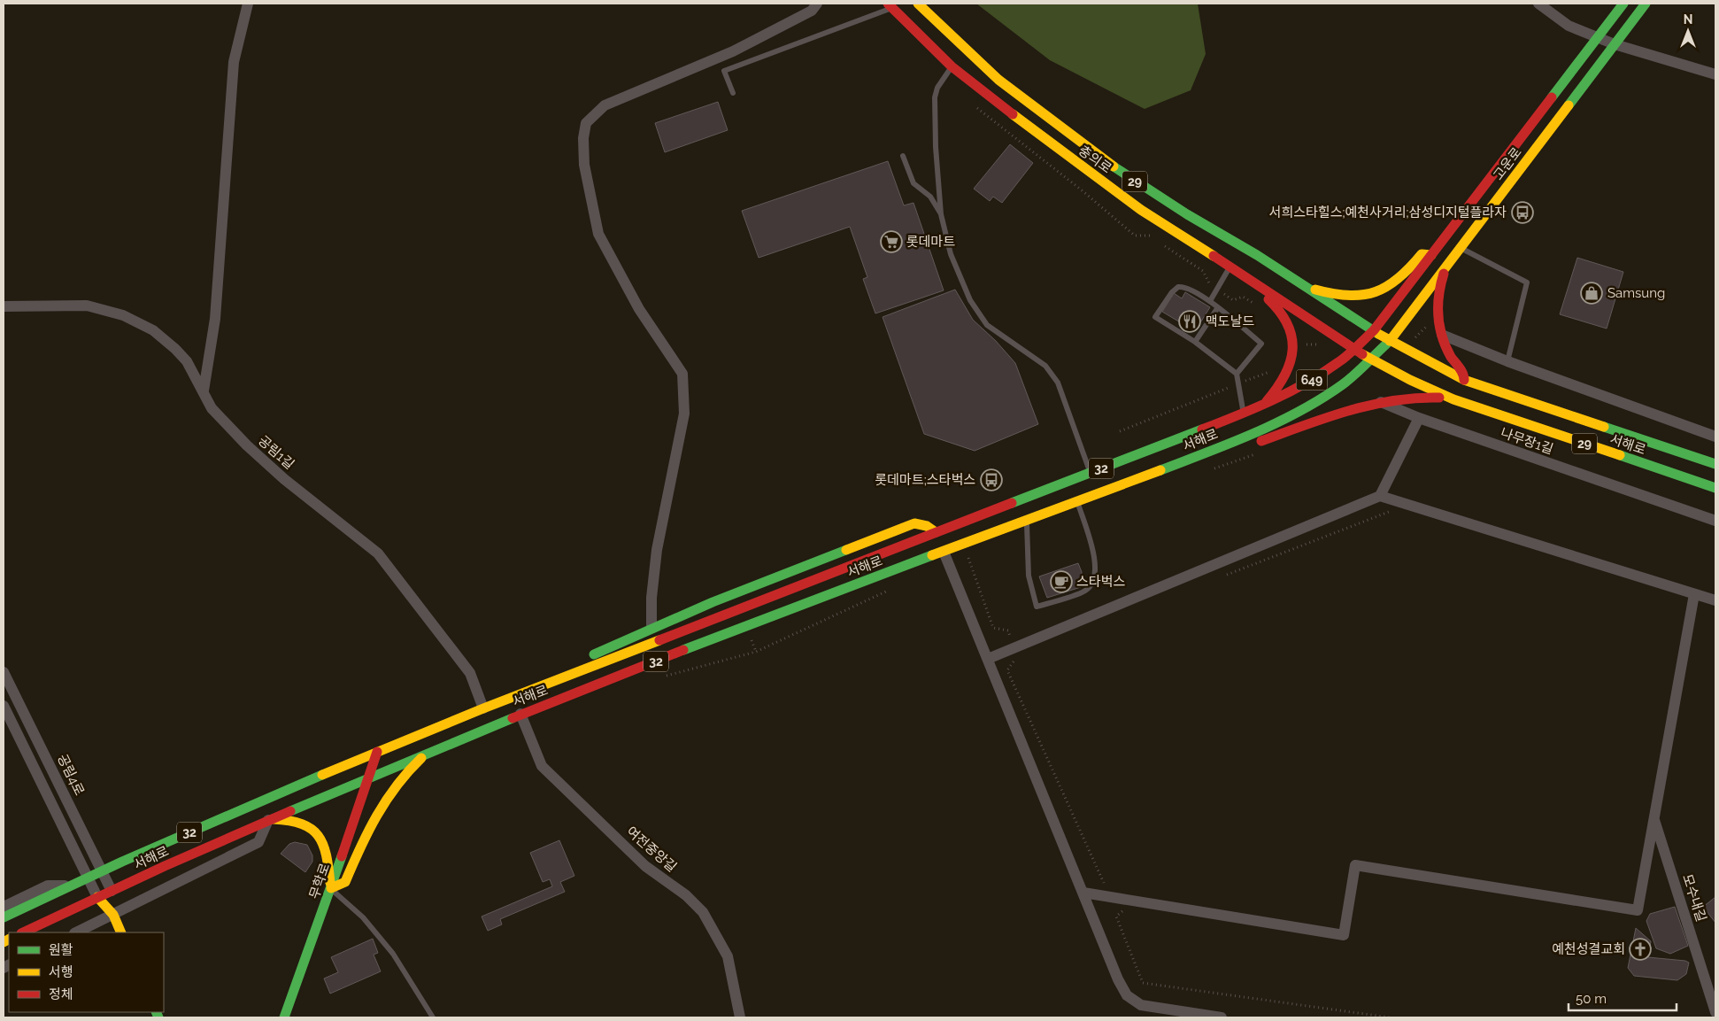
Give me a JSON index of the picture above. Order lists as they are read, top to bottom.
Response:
{
  "streets": {
    "main road": [
      "충의로",
      "고운로",
      "29",
      "649",
      "서해로",
      "32",
      "무학로"
    ],
    "street": [
      "나무장1길",
      "공림1길",
      "공림4로",
      "여전중앙길",
      "모수내길"
    ]
  },
  "crossings": [
    ["충의로", "고운로"],
    ["충의로", "서해로"],
    ["충의로", "32"],
    ["고운로", "서해로"],
    ["고운로", "32"],
    ["서해로", "공림1길"],
    ["서해로", "32"],
    ["서해로", "공림4로"],
    ["서해로", "여전중앙길"],
    ["서해로", "무학로"]
  ],
  "places": {
    "bus stop": ["서희스타힐스;예천사거리;삼성디지털플라자", "롯데마트;스타벅스"],
    "supermarket": ["롯데마트"],
    "shop": ["Samsung"],
    "restaurant": ["맥도날드"],
    "cafe": ["스타벅스"],
    "church": ["예천성결교회"]
  },
  "legend": ["원활", "서행", "정체"],
  "scale_bar": "50 m",
  "north": "top"
}
